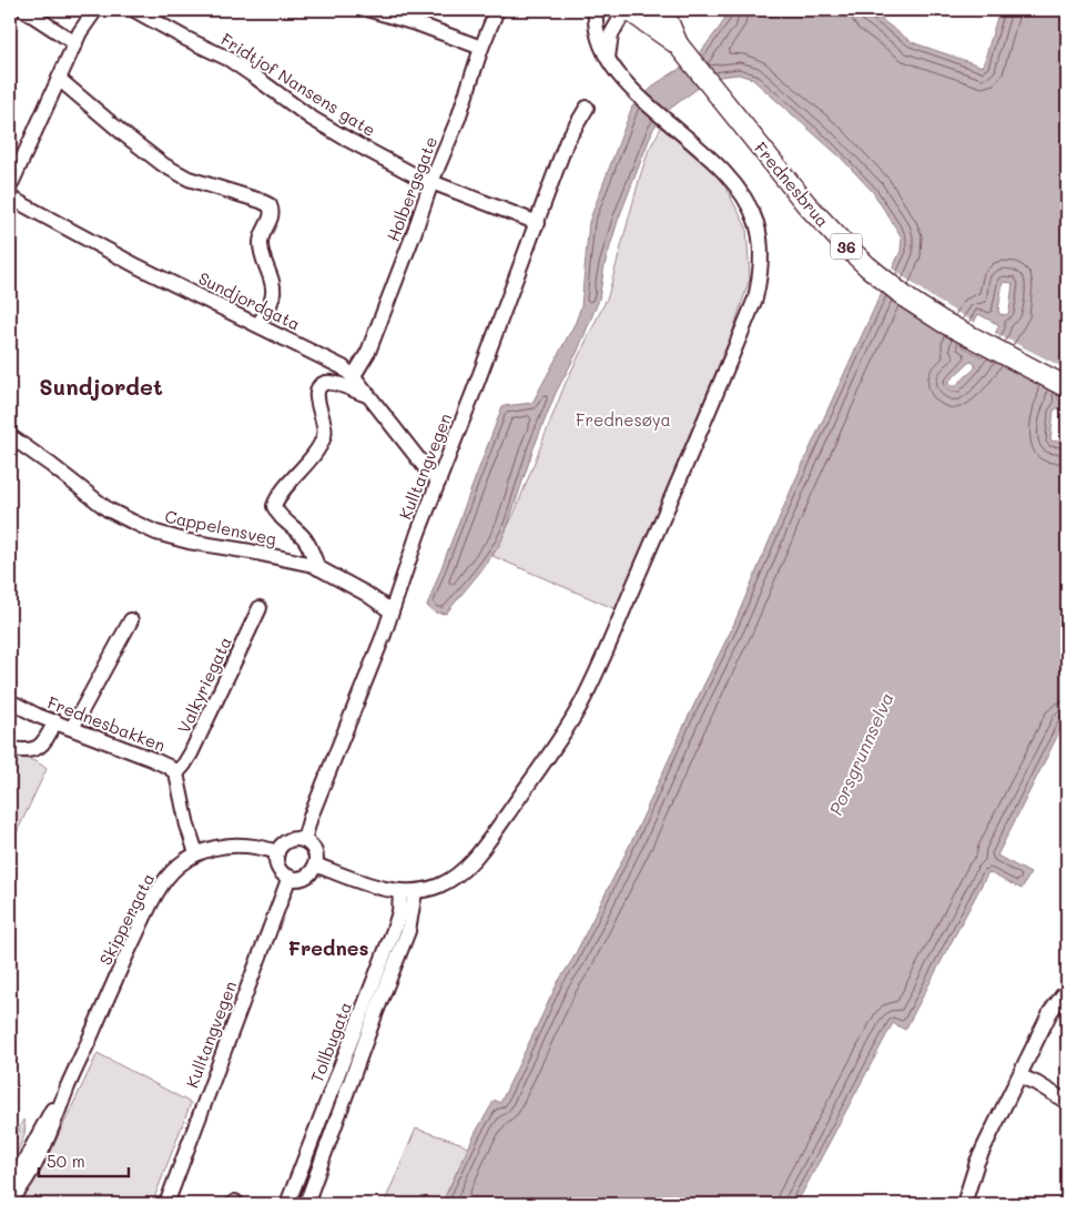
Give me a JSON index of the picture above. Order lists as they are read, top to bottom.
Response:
{
  "streets": {
    "highway": ["Frednesbrua", "36"],
    "street": [
      "Fridtjof Nansens gate",
      "Holbergsgate",
      "Sundjordgata",
      "Kulltangvegen",
      "Cappelensveg",
      "Valkyriegata",
      "Frednesbakken",
      "Skippergata",
      "Tollbugata"
    ]
  },
  "crossings": [
    ["Fridtjof Nansens gate", "Holbergsgate"],
    ["Fridtjof Nansens gate", "Kulltangvegen"],
    ["Frednesbrua", "36"],
    ["Holbergsgate", "Sundjordgata"],
    ["Sundjordgata", "Kulltangvegen"],
    ["Sundjordgata", "Cappelensveg"],
    ["Kulltangvegen", "Cappelensveg"],
    ["Kulltangvegen", "Skippergata"],
    ["Valkyriegata", "Frednesbakken"],
    ["Frednesbakken", "Skippergata"]
  ],
  "districts": ["Sundjordet", "Frednes"],
  "water": ["Porsgrunnselva"],
  "parks": ["Frednesøya"],
  "scale_bar": "50 m"
}
